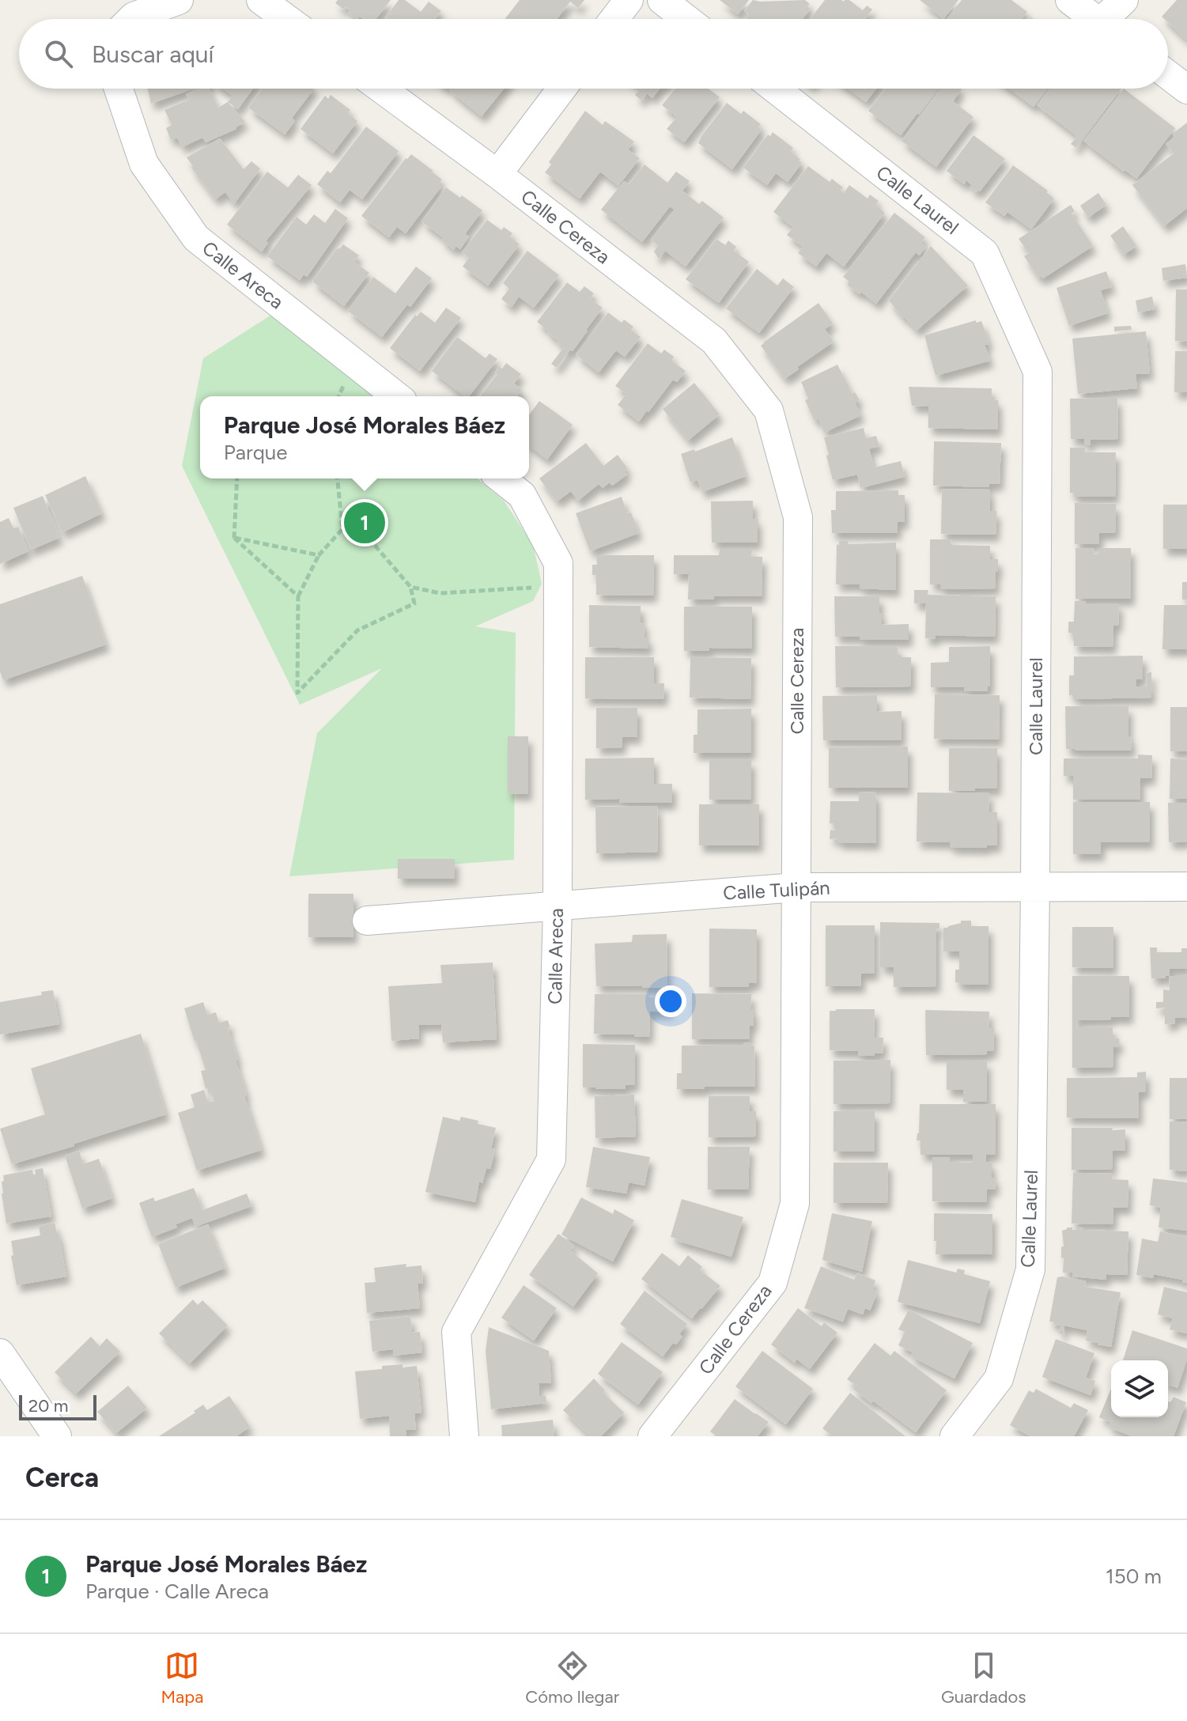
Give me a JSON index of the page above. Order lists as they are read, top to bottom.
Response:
{
  "streets": {
    "street": [
      "Calle Laurel",
      "Calle Cereza",
      "Calle Areca",
      "Calle Tulipán"
    ]
  },
  "crossings": [
    ["Calle Laurel", "Calle Tulipán"],
    ["Calle Cereza", "Calle Tulipán"],
    ["Calle Areca", "Calle Tulipán"]
  ],
  "scale_bar": "20 m",
  "page": {
    "search": "Buscar aquí",
    "popup": ["Parque José Morales Báez", "Parque"],
    "pins": "1",
    "scale": "20 m",
    "heading": "Cerca",
    "list": [
      {
        "mark": "1",
        "name": "Parque José Morales Báez",
        "note": "Parque · Calle Areca",
        "value": "150 m"
      }
    ],
    "nav": ["Mapa", "Cómo llegar", "Guardados"]
  }
}
